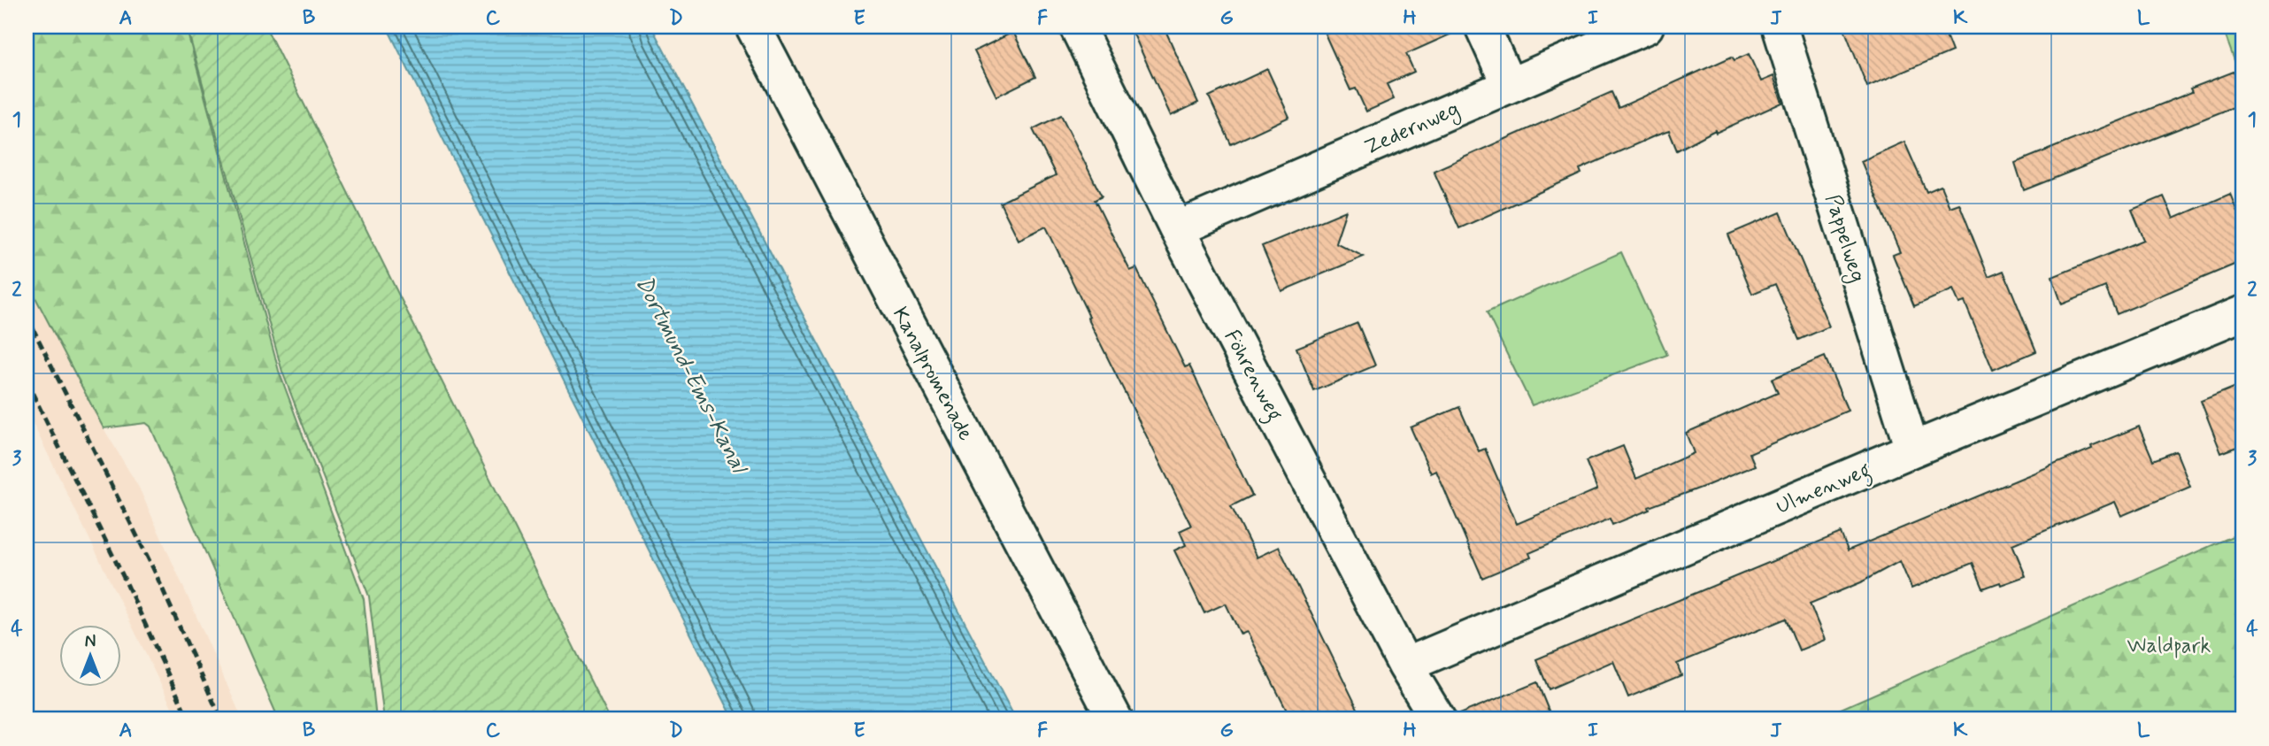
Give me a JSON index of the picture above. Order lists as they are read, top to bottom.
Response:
{
  "streets": {
    "street": [
      "Zedernweg",
      "Pappelweg",
      "Kanalpromenade",
      "Föhrenweg",
      "Ulmenweg"
    ]
  },
  "crossings": [
    ["Zedernweg", "Föhrenweg"],
    ["Pappelweg", "Ulmenweg"],
    ["Föhrenweg", "Ulmenweg"]
  ],
  "water": ["Dortmund-Ems-Kanal"],
  "parks": ["Waldpark"],
  "north": "top",
  "grid": {
    "columns": [
      "A",
      "B",
      "C",
      "D",
      "E",
      "F",
      "G",
      "H",
      "I",
      "J",
      "K",
      "L"
    ],
    "rows": [
      "1",
      "2",
      "3",
      "4"
    ]
  }
}
